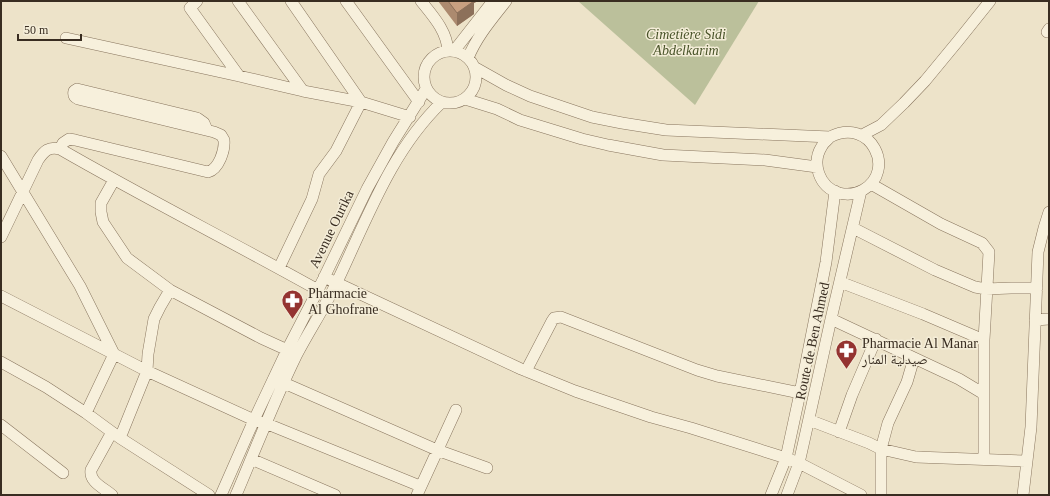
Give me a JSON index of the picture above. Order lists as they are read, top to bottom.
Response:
{
  "streets": {
    "street": ["Avenue Ourika", "Route de Ben Ahmed"]
  },
  "parks": ["Cimetière Sidi Abdelkarim"],
  "places": {
    "pharmacy": ["Pharmacie Al Ghofrane", "Pharmacie Al Manar صيدلية المنار"]
  },
  "scale_bar": "50 m"
}
